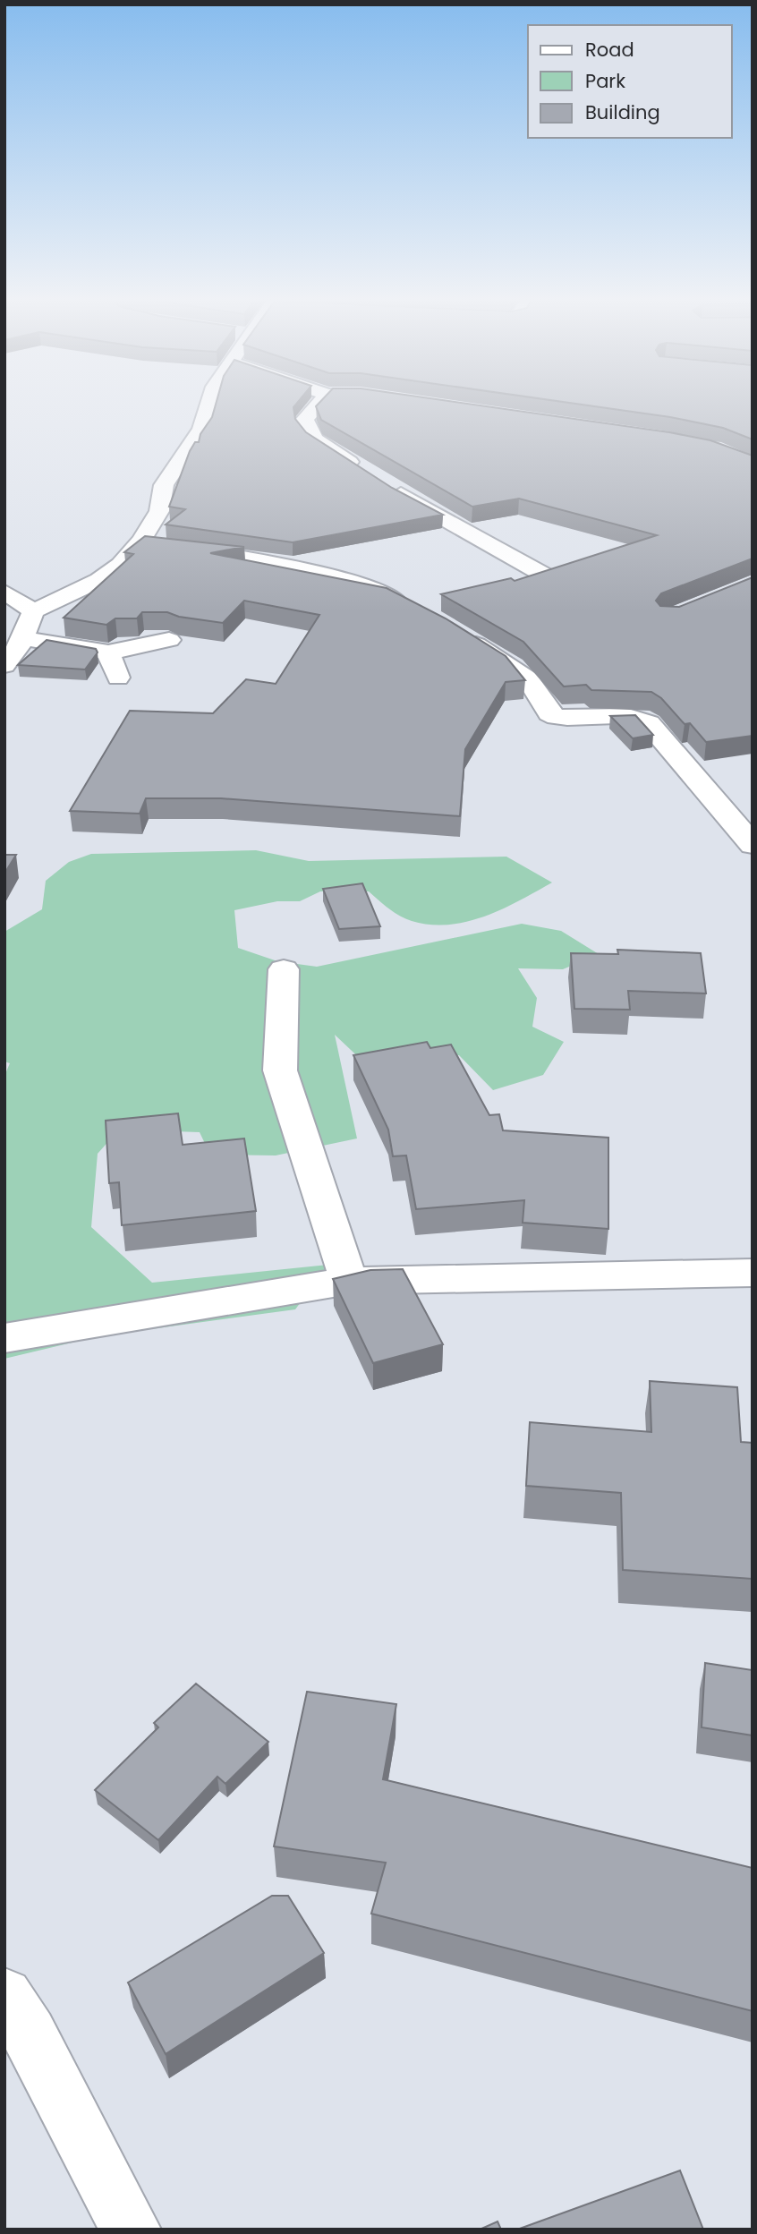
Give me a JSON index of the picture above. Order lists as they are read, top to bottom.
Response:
{
  "legend": ["Road", "Park", "Building"]
}
